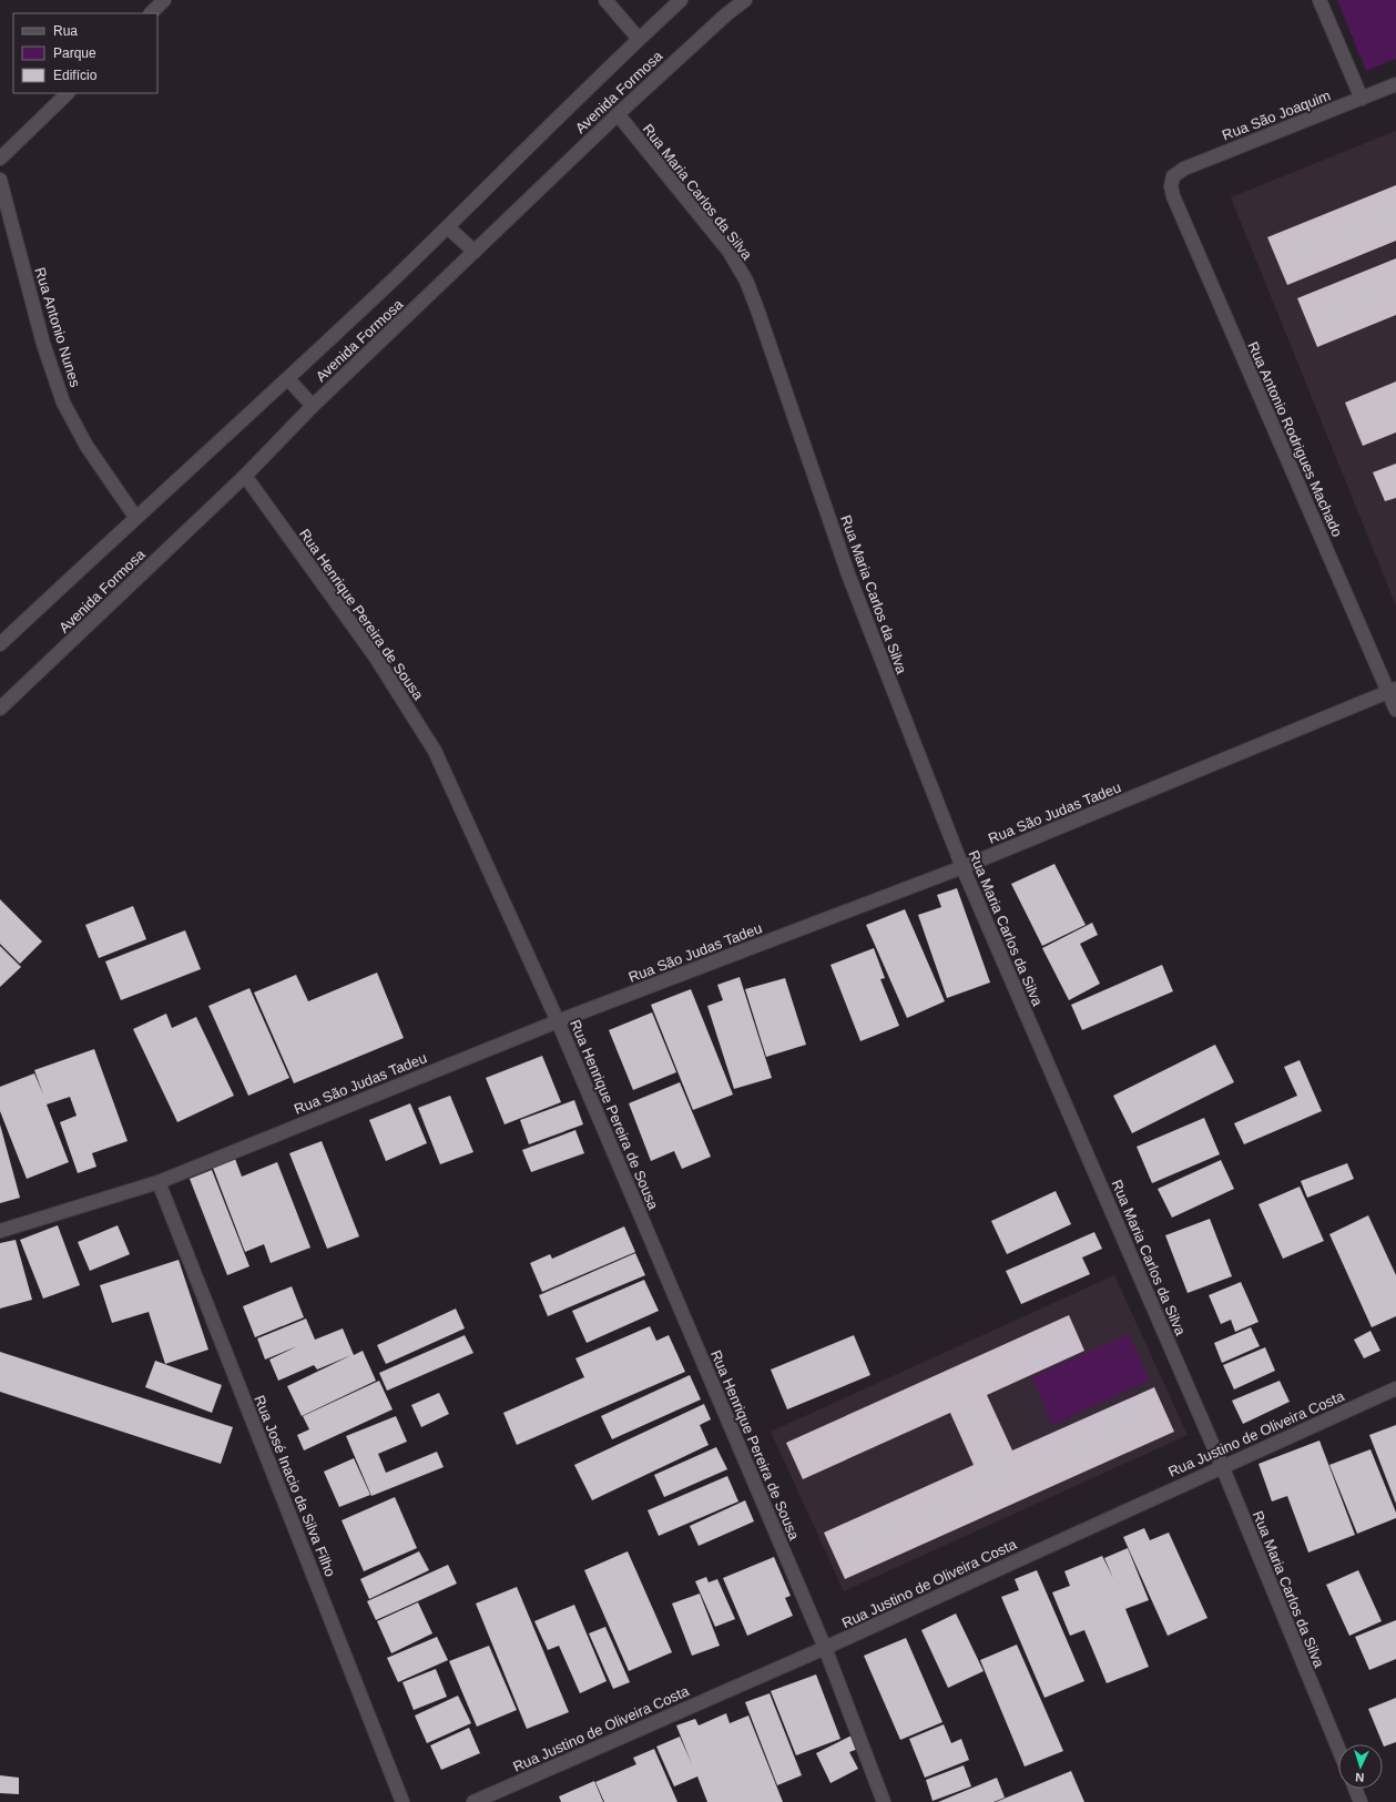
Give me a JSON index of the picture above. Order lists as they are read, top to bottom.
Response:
{
  "streets": {
    "street": [
      "Avenida Formosa",
      "Rua São Joaquim",
      "Rua Maria Carlos da Silva",
      "Rua Antonio Nunes",
      "Rua Antonio Rodrigues Machado",
      "Rua Henrique Pereira de Sousa",
      "Rua São Judas Tadeu",
      "Rua Justino de Oliveira Costa",
      "Rua José Inacio da Silva Filho"
    ]
  },
  "crossings": [
    ["Avenida Formosa", "Rua Maria Carlos da Silva"],
    ["Avenida Formosa", "Rua Antonio Nunes"],
    ["Avenida Formosa", "Rua Henrique Pereira de Sousa"],
    ["Rua São Joaquim", "Rua Antonio Rodrigues Machado"],
    ["Rua Maria Carlos da Silva", "Rua São Judas Tadeu"],
    ["Rua Maria Carlos da Silva", "Rua Justino de Oliveira Costa"],
    ["Rua Antonio Rodrigues Machado", "Rua São Judas Tadeu"],
    ["Rua Henrique Pereira de Sousa", "Rua São Judas Tadeu"],
    ["Rua Henrique Pereira de Sousa", "Rua Justino de Oliveira Costa"],
    ["Rua São Judas Tadeu", "Rua José Inacio da Silva Filho"]
  ],
  "legend": ["Rua", "Parque", "Edifício"],
  "north": "bottom"
}
